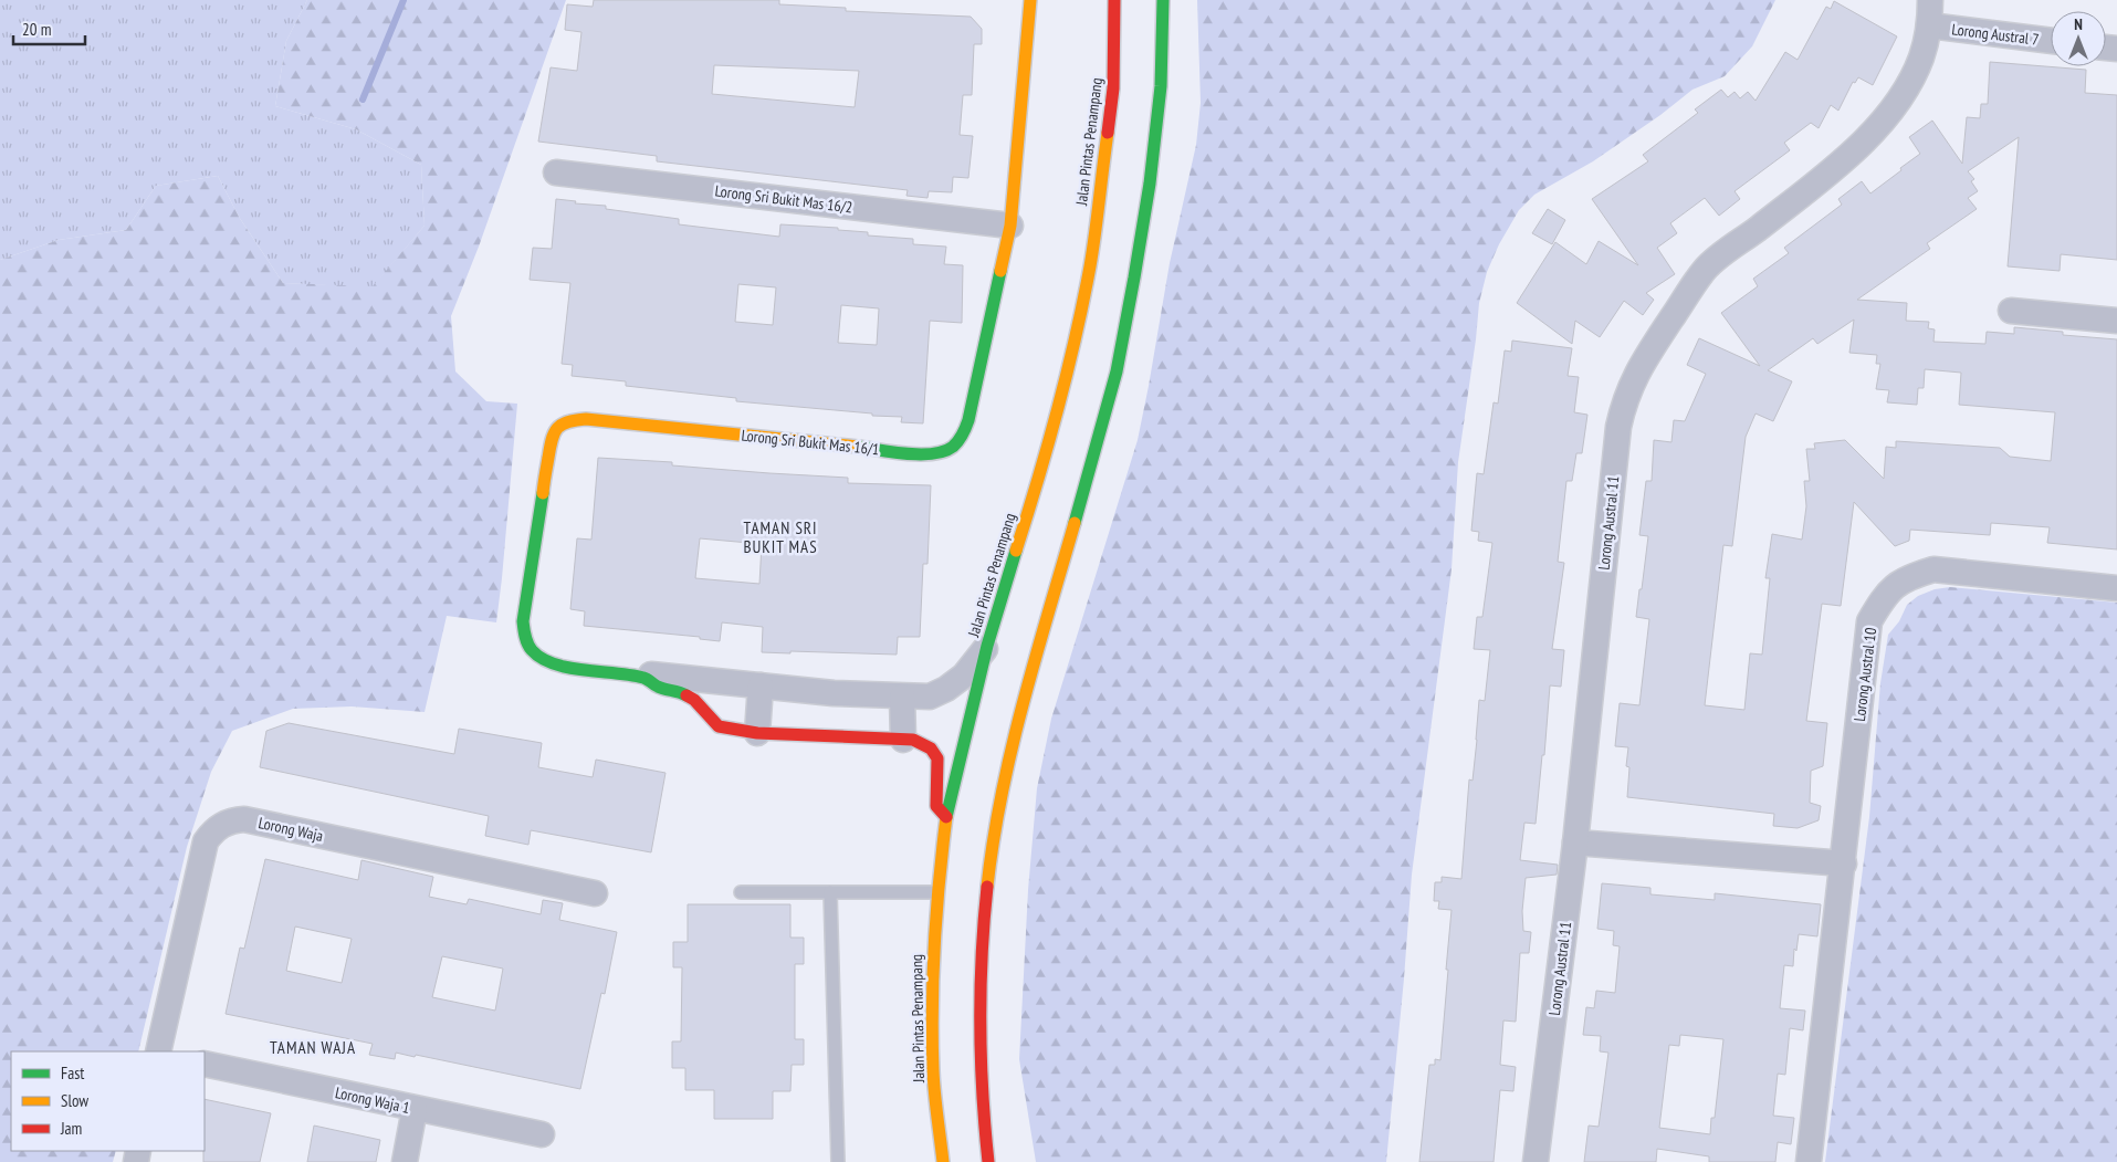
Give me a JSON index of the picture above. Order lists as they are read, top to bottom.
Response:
{
  "streets": {
    "main road": ["Jalan Pintas Penampang", "Lorong Sri Bukit Mas 16/1"],
    "street": [
      "Lorong Austral 7",
      "Lorong Sri Bukit Mas 16/2",
      "Lorong Austral 11",
      "Lorong Austral 10",
      "Lorong Waja",
      "Lorong Waja 1"
    ]
  },
  "crossings": [
    ["Lorong Austral 7", "Lorong Austral 11"],
    ["Jalan Pintas Penampang", "Lorong Sri Bukit Mas 16/1"],
    ["Lorong Sri Bukit Mas 16/2", "Lorong Sri Bukit Mas 16/1"]
  ],
  "districts": ["TAMAN SRI BUKIT MAS", "TAMAN WAJA"],
  "legend": ["Fast", "Slow", "Jam"],
  "scale_bar": "20 m",
  "north": "top"
}
